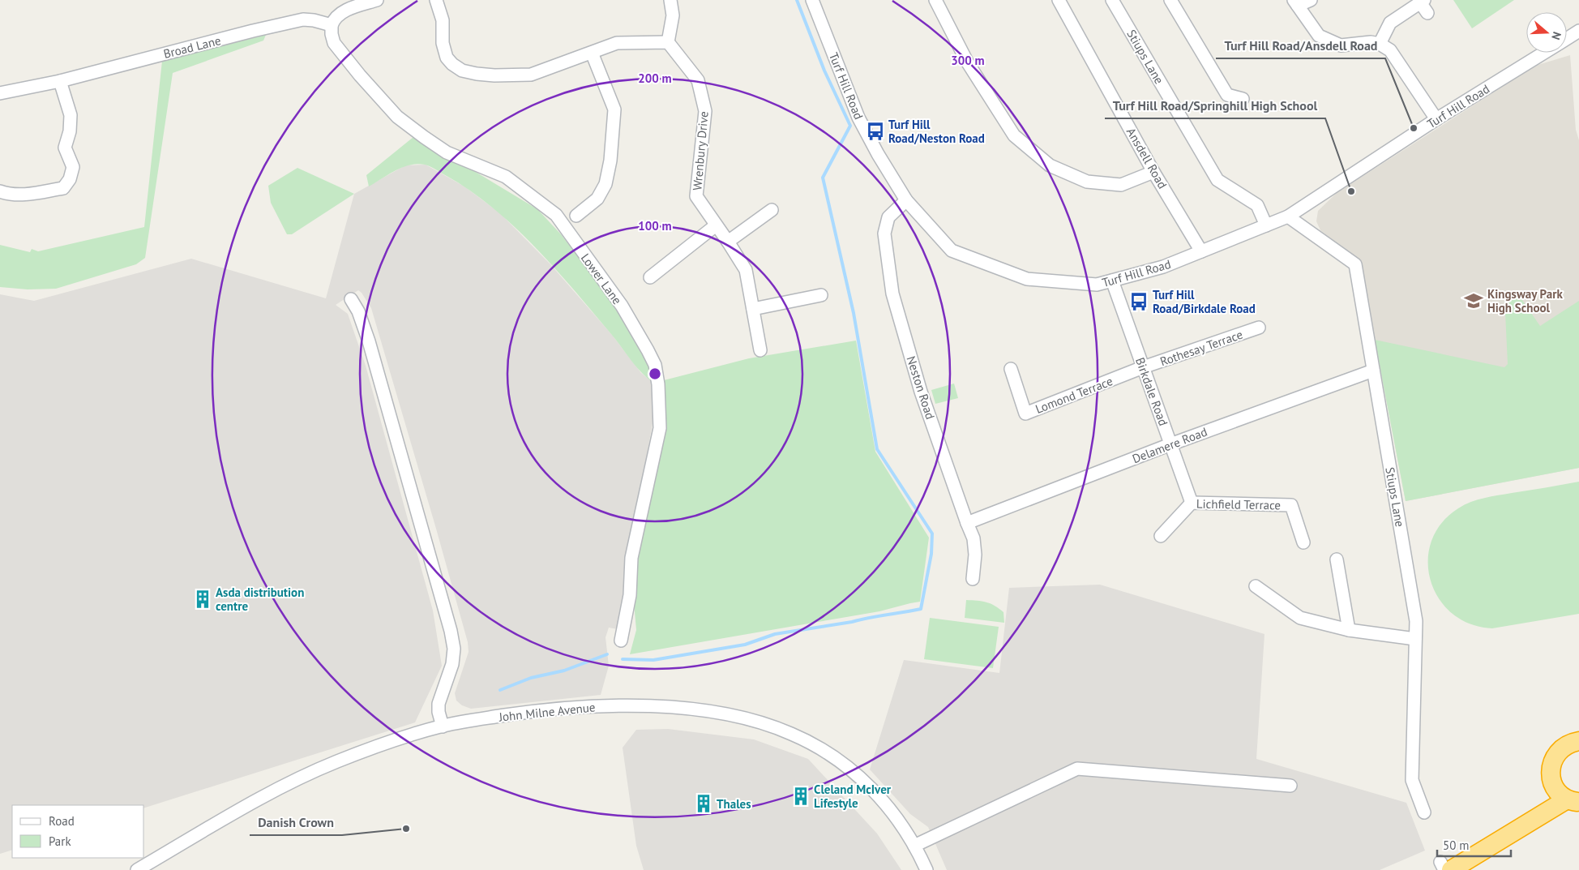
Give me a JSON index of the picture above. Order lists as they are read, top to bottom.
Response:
{
  "streets": {
    "street": [
      "Broad Lane",
      "Stiups Lane",
      "Turf Hill Road",
      "Wrenbury Drive",
      "Ansdell Road",
      "Lower Lane",
      "Rothesay Terrace",
      "Neston Road",
      "Birkdale Road",
      "Lomond Terrace",
      "Delamere Road",
      "Lichfield Terrace",
      "John Milne Avenue"
    ]
  },
  "crossings": [
    ["Broad Lane", "Lower Lane"],
    ["Stiups Lane", "Turf Hill Road"],
    ["Stiups Lane", "Delamere Road"],
    ["Turf Hill Road", "Ansdell Road"],
    ["Turf Hill Road", "Neston Road"],
    ["Turf Hill Road", "Birkdale Road"],
    ["Rothesay Terrace", "Birkdale Road"],
    ["Rothesay Terrace", "Lomond Terrace"],
    ["Neston Road", "Delamere Road"],
    ["Birkdale Road", "Lomond Terrace"],
    ["Birkdale Road", "Delamere Road"],
    ["Birkdale Road", "Lichfield Terrace"]
  ],
  "places": {
    "other": ["Turf Hill Road/Ansdell Road", "Turf Hill Road/Springhill High School", "Danish Crown"],
    "bus stop": ["Turf Hill Road/Neston Road", "Turf Hill Road/Birkdale Road"],
    "school or university": ["Kingsway Park High School"],
    "building": ["Asda distribution centre", "Cleland McIver Lifestyle", "Thales"]
  },
  "legend": ["Road", "Park"],
  "scale_bar": "50 m",
  "north": "right",
  "rings": ["300 m", "200 m", "100 m"]
}
